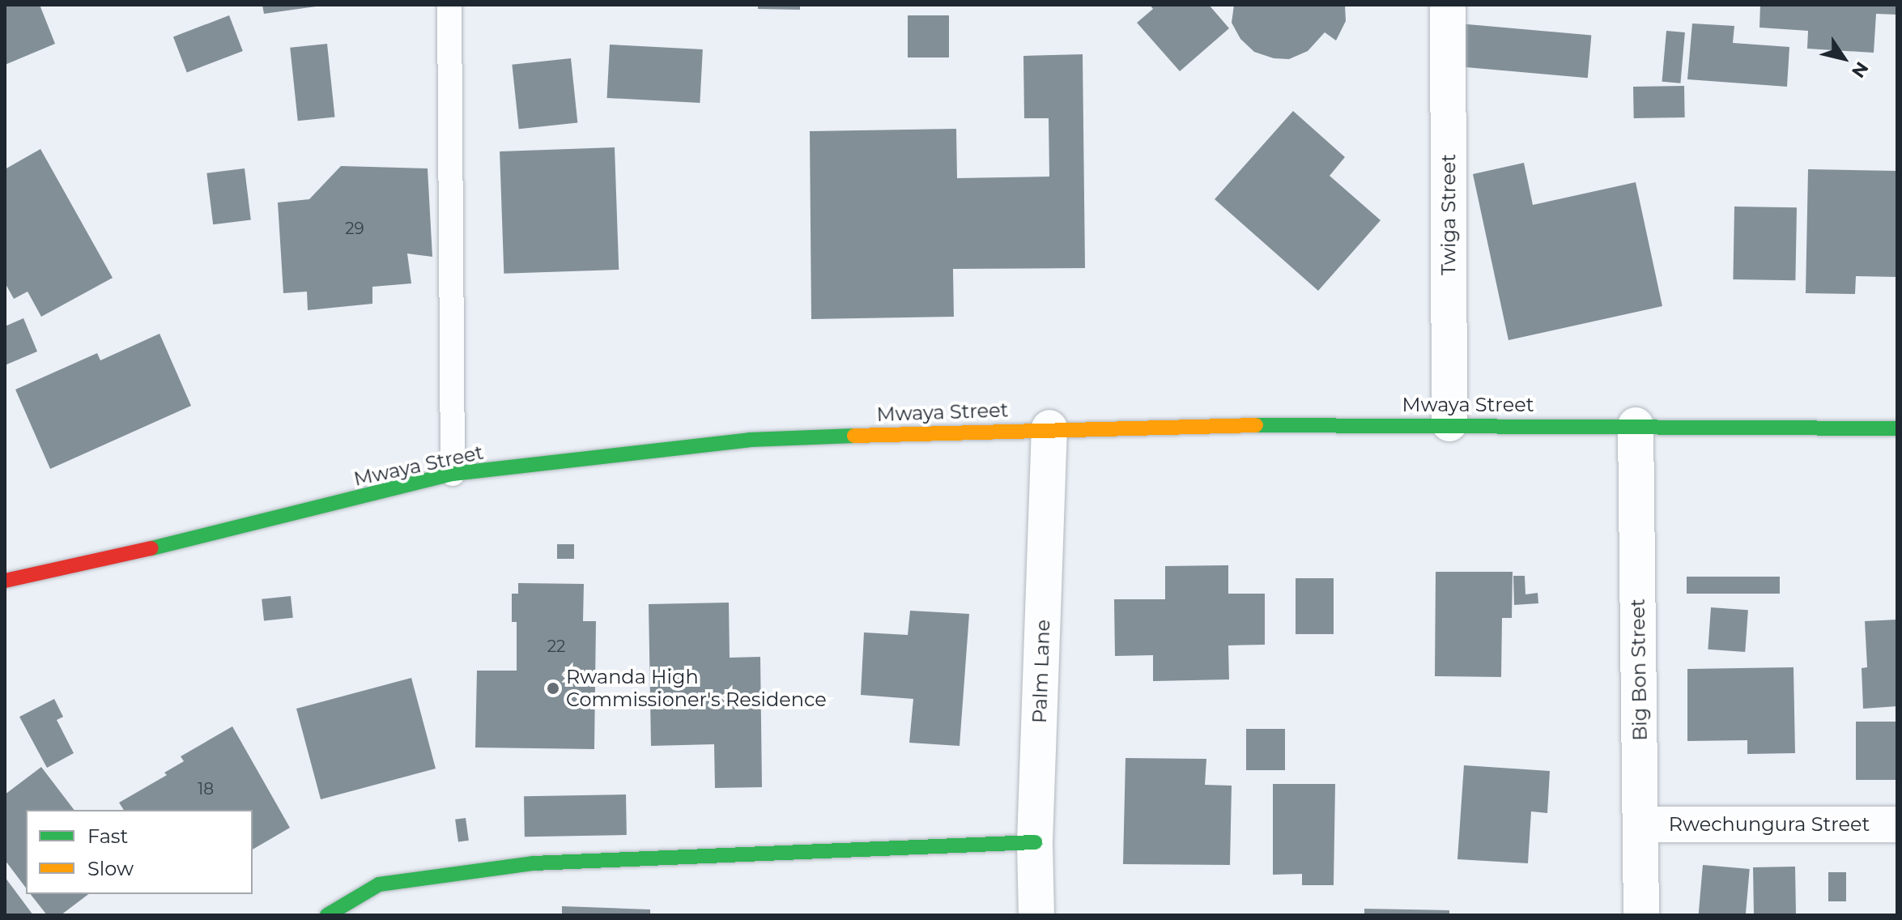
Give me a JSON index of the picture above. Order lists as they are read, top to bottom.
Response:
{
  "streets": {
    "street": [
      "Twiga Street",
      "Mwaya Street",
      "Big Bon Street",
      "Palm Lane",
      "Rwechungura Street"
    ]
  },
  "crossings": [
    ["Twiga Street", "Mwaya Street"],
    ["Mwaya Street", "Big Bon Street"],
    ["Mwaya Street", "Palm Lane"],
    ["Big Bon Street", "Rwechungura Street"]
  ],
  "places": ["Rwanda High Commissioner's Residence"],
  "house_numbers": ["29", "22", "18"],
  "legend": ["Fast", "Slow"],
  "north": "bottom right"
}
